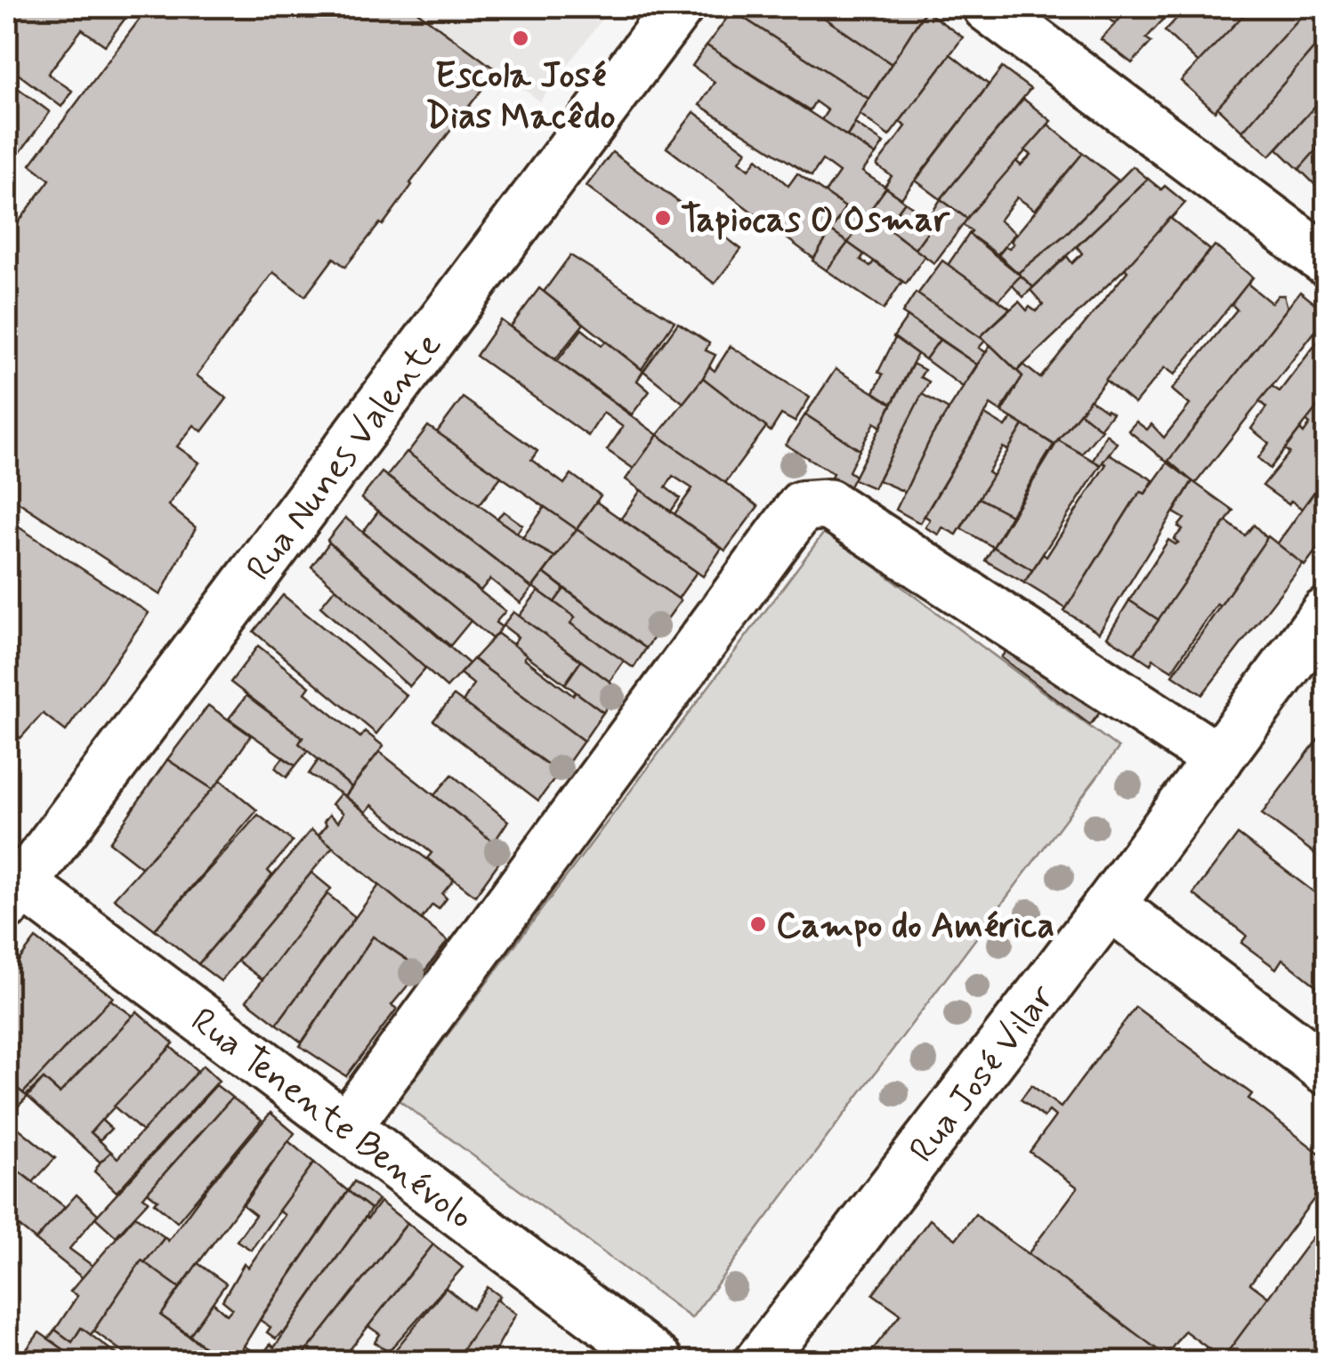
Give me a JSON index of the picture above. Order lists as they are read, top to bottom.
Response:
{
  "streets": {
    "street": ["Rua Nunes Valente", "Rua José Vilar", "Rua Tenente Benévolo"]
  },
  "crossings": [
    ["Rua Nunes Valente", "Rua Tenente Benévolo"]
  ],
  "places": ["Escola José Dias Macêdo", "Tapiocas O Osmar", "Campo do América"]
}
